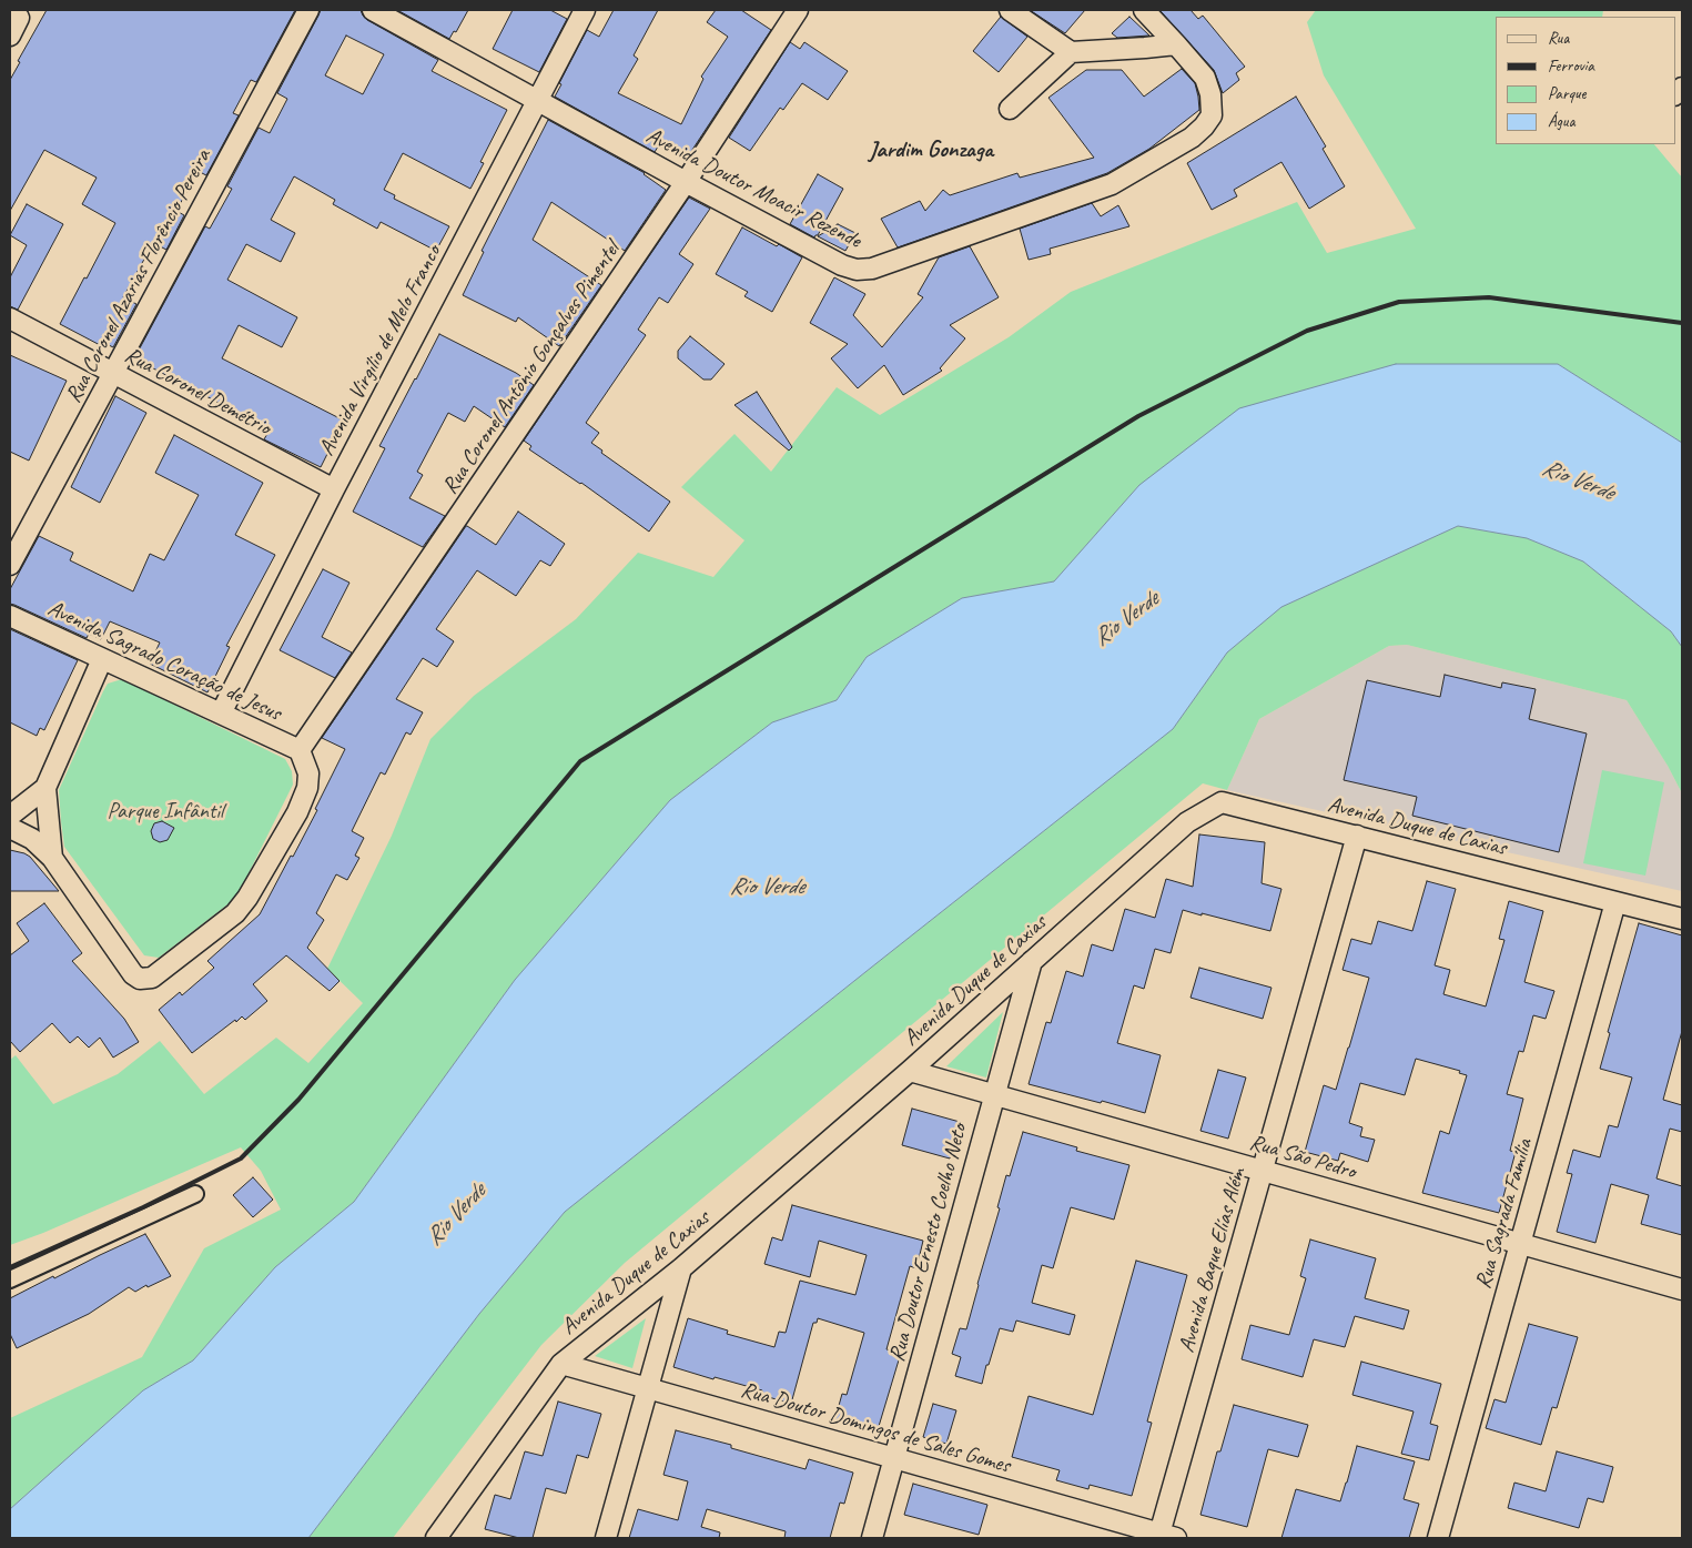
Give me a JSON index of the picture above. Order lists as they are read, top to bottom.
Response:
{
  "streets": {
    "street": [
      "Avenida Doutor Moacir Rezende",
      "Rua Coronel Azarias Florêncio Pereira",
      "Avenida Virgílio de Melo Franco",
      "Rua Coronel Antônio Gonçalves Pimentel",
      "Rua Coronel Demétrio",
      "Avenida Sagrado Coração de Jesus",
      "Avenida Duque de Caxias",
      "Rua São Pedro",
      "Rua Sagrada Família",
      "Rua Doutor Ernesto Coelho Neto",
      "Avenida Baque Elías Além",
      "Rua Doutor Domingos de Sales Gomes"
    ]
  },
  "crossings": [
    ["Avenida Doutor Moacir Rezende", "Avenida Virgílio de Melo Franco"],
    ["Avenida Doutor Moacir Rezende", "Rua Coronel Antônio Gonçalves Pimentel"],
    ["Rua Coronel Azarias Florêncio Pereira", "Rua Coronel Demétrio"],
    ["Avenida Virgílio de Melo Franco", "Rua Coronel Demétrio"],
    ["Avenida Virgílio de Melo Franco", "Avenida Sagrado Coração de Jesus"],
    ["Rua Coronel Antônio Gonçalves Pimentel", "Avenida Sagrado Coração de Jesus"],
    ["Avenida Duque de Caxias", "Rua São Pedro"],
    ["Avenida Duque de Caxias", "Rua Sagrada Família"],
    ["Avenida Duque de Caxias", "Rua Doutor Ernesto Coelho Neto"],
    ["Avenida Duque de Caxias", "Avenida Baque Elías Além"],
    ["Avenida Duque de Caxias", "Rua Doutor Domingos de Sales Gomes"],
    ["Rua São Pedro", "Rua Sagrada Família"],
    ["Rua São Pedro", "Rua Doutor Ernesto Coelho Neto"],
    ["Rua São Pedro", "Avenida Baque Elías Além"],
    ["Rua Doutor Ernesto Coelho Neto", "Rua Doutor Domingos de Sales Gomes"],
    ["Avenida Baque Elías Além", "Rua Doutor Domingos de Sales Gomes"]
  ],
  "districts": ["Jardim Gonzaga"],
  "water": ["Rio Verde"],
  "parks": ["Parque Infântil"],
  "legend": [
    "Rua",
    "Ferrovia",
    "Parque",
    "Água"
  ]
}
